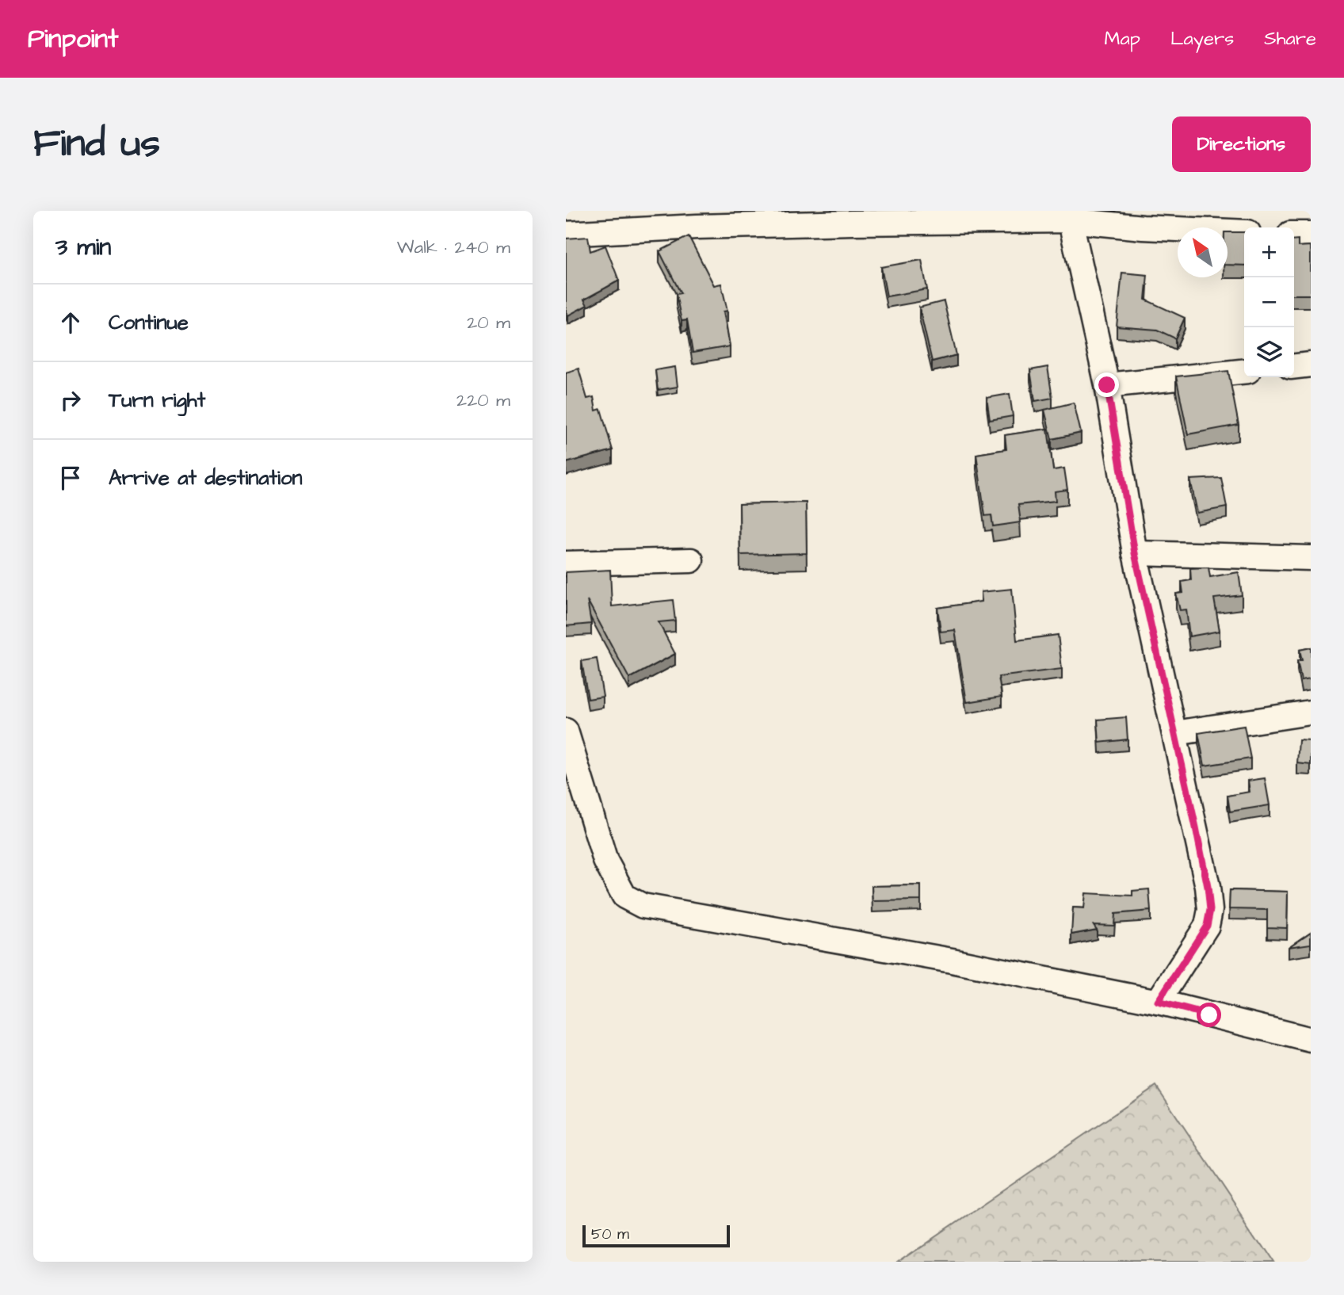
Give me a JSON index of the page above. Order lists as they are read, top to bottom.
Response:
{
  "scale_bar": "50 m",
  "north": "top left",
  "page": {
    "header": "Pinpoint",
    "nav": ["Map", "Layers", "Share"],
    "buttons": "Directions",
    "title": "Find us",
    "heading": ["3 min", "Walk · 240 m"],
    "map_buttons": ["+", "−"],
    "list": [
      ["Continue", "20 m"],
      ["Turn right", "220 m"],
      "Arrive at destination"
    ],
    "scale": "50 m"
  }
}
